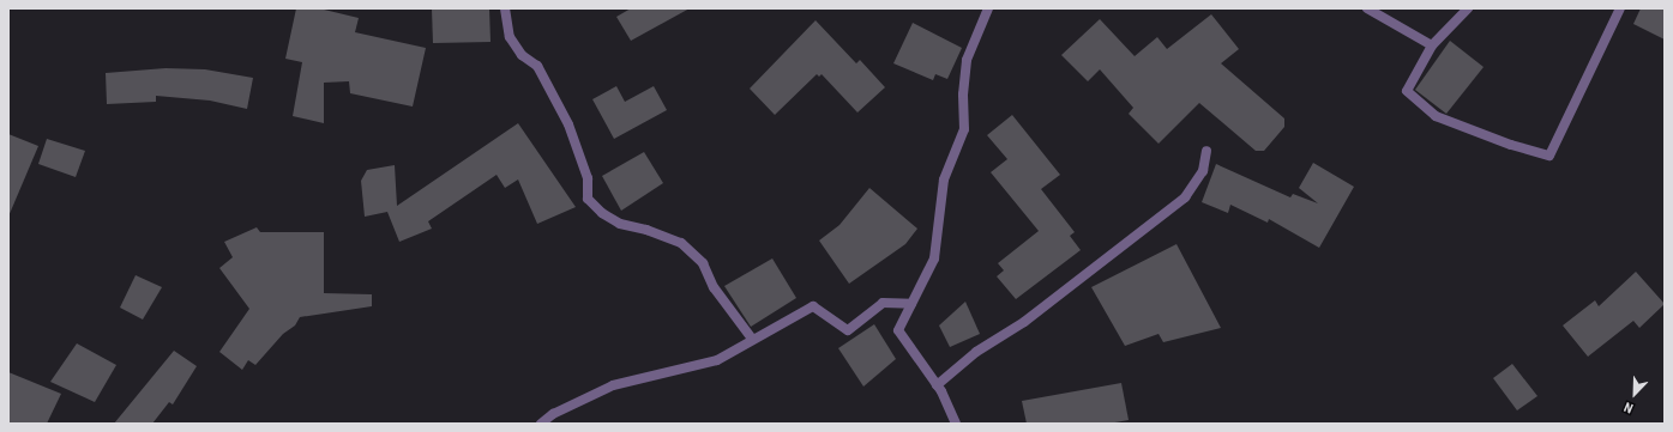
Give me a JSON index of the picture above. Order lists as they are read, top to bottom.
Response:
{
  "north": "bottom left"
}
